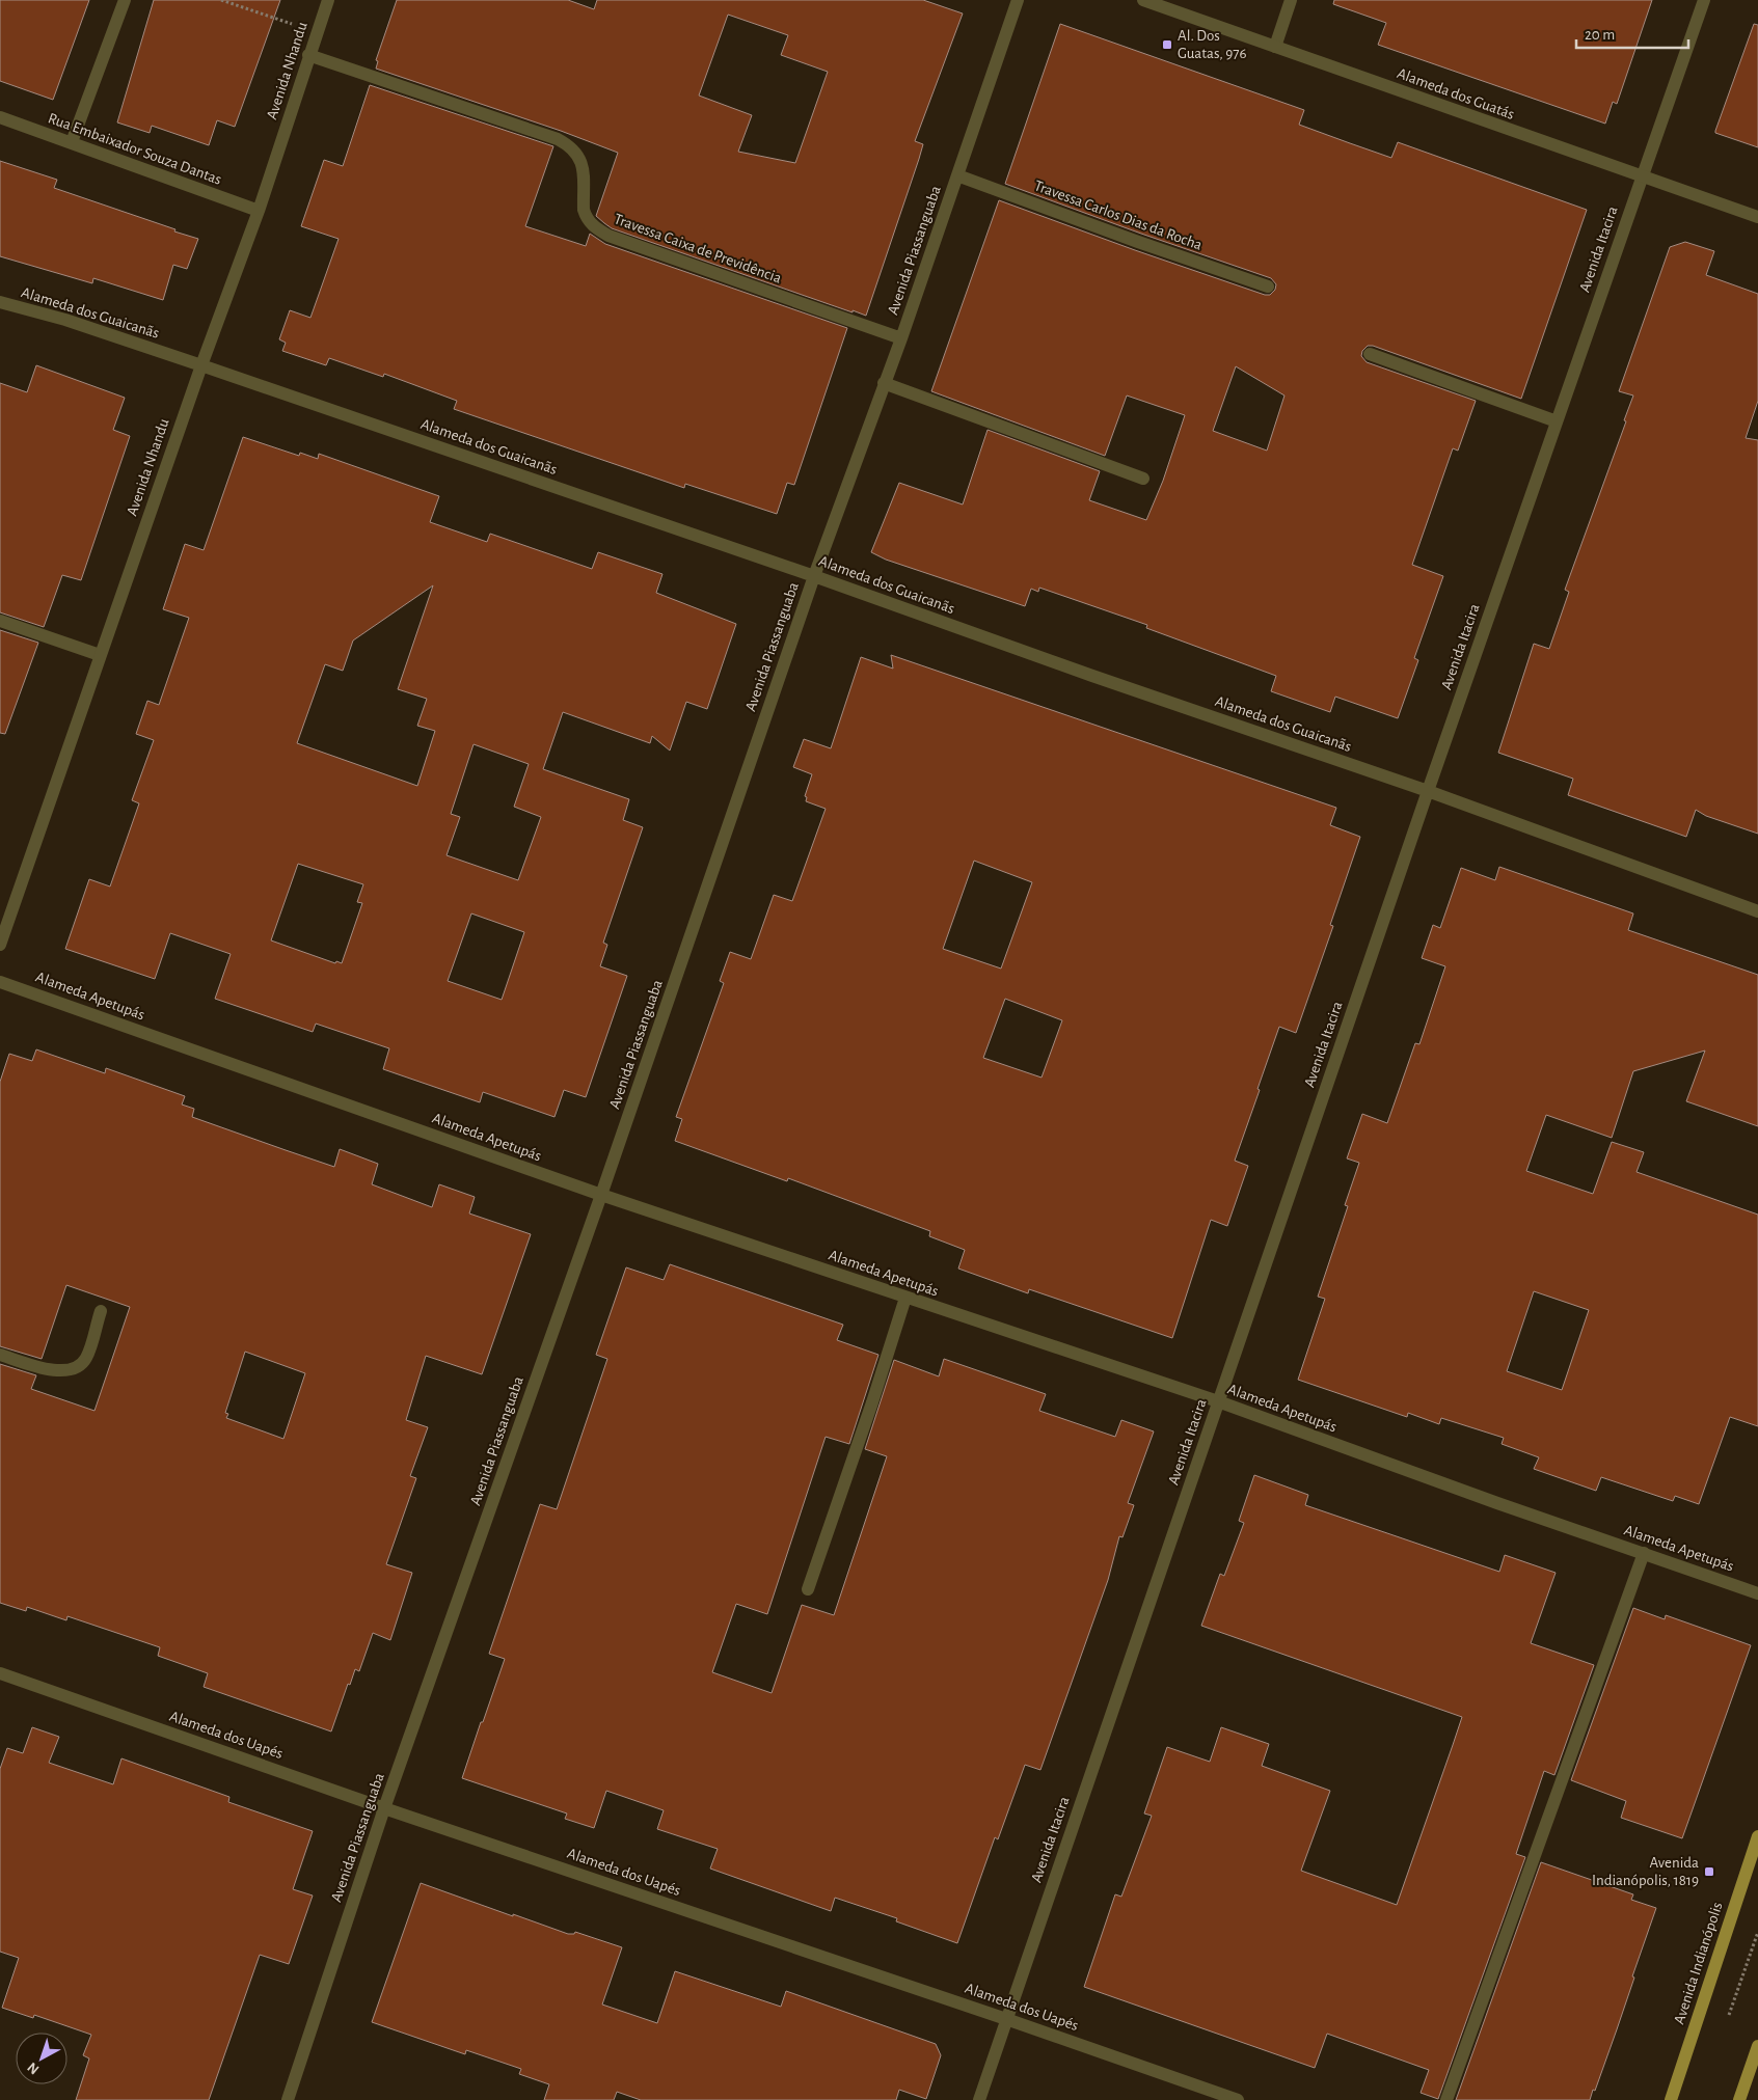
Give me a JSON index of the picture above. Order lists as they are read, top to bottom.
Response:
{
  "streets": {
    "main road": ["Avenida Indianópolis"],
    "street": [
      "Avenida Nhandu",
      "Alameda dos Guatás",
      "Rua Embaixador Souza Dantas",
      "Travessa Carlos Dias da Rocha",
      "Travessa Caixa de Previdência",
      "Avenida Itacira",
      "Avenida Piassanguaba",
      "Alameda dos Guaicanãs",
      "Alameda Apetupás",
      "Alameda dos Uapés"
    ]
  },
  "crossings": [
    ["Avenida Nhandu", "Rua Embaixador Souza Dantas"],
    ["Avenida Nhandu", "Travessa Caixa de Previdência"],
    ["Avenida Nhandu", "Alameda dos Guaicanãs"],
    ["Alameda dos Guatás", "Avenida Itacira"],
    ["Travessa Carlos Dias da Rocha", "Avenida Piassanguaba"],
    ["Travessa Caixa de Previdência", "Avenida Piassanguaba"],
    ["Avenida Itacira", "Alameda dos Guaicanãs"],
    ["Avenida Itacira", "Alameda Apetupás"],
    ["Avenida Itacira", "Alameda dos Uapés"],
    ["Avenida Piassanguaba", "Alameda dos Guaicanãs"],
    ["Avenida Piassanguaba", "Alameda Apetupás"],
    ["Avenida Piassanguaba", "Alameda dos Uapés"]
  ],
  "places": {
    "transit": ["Al. Dos Guatas, 976", "Avenida Indianópolis, 1819"]
  },
  "scale_bar": "20 m",
  "north": "bottom left"
}
